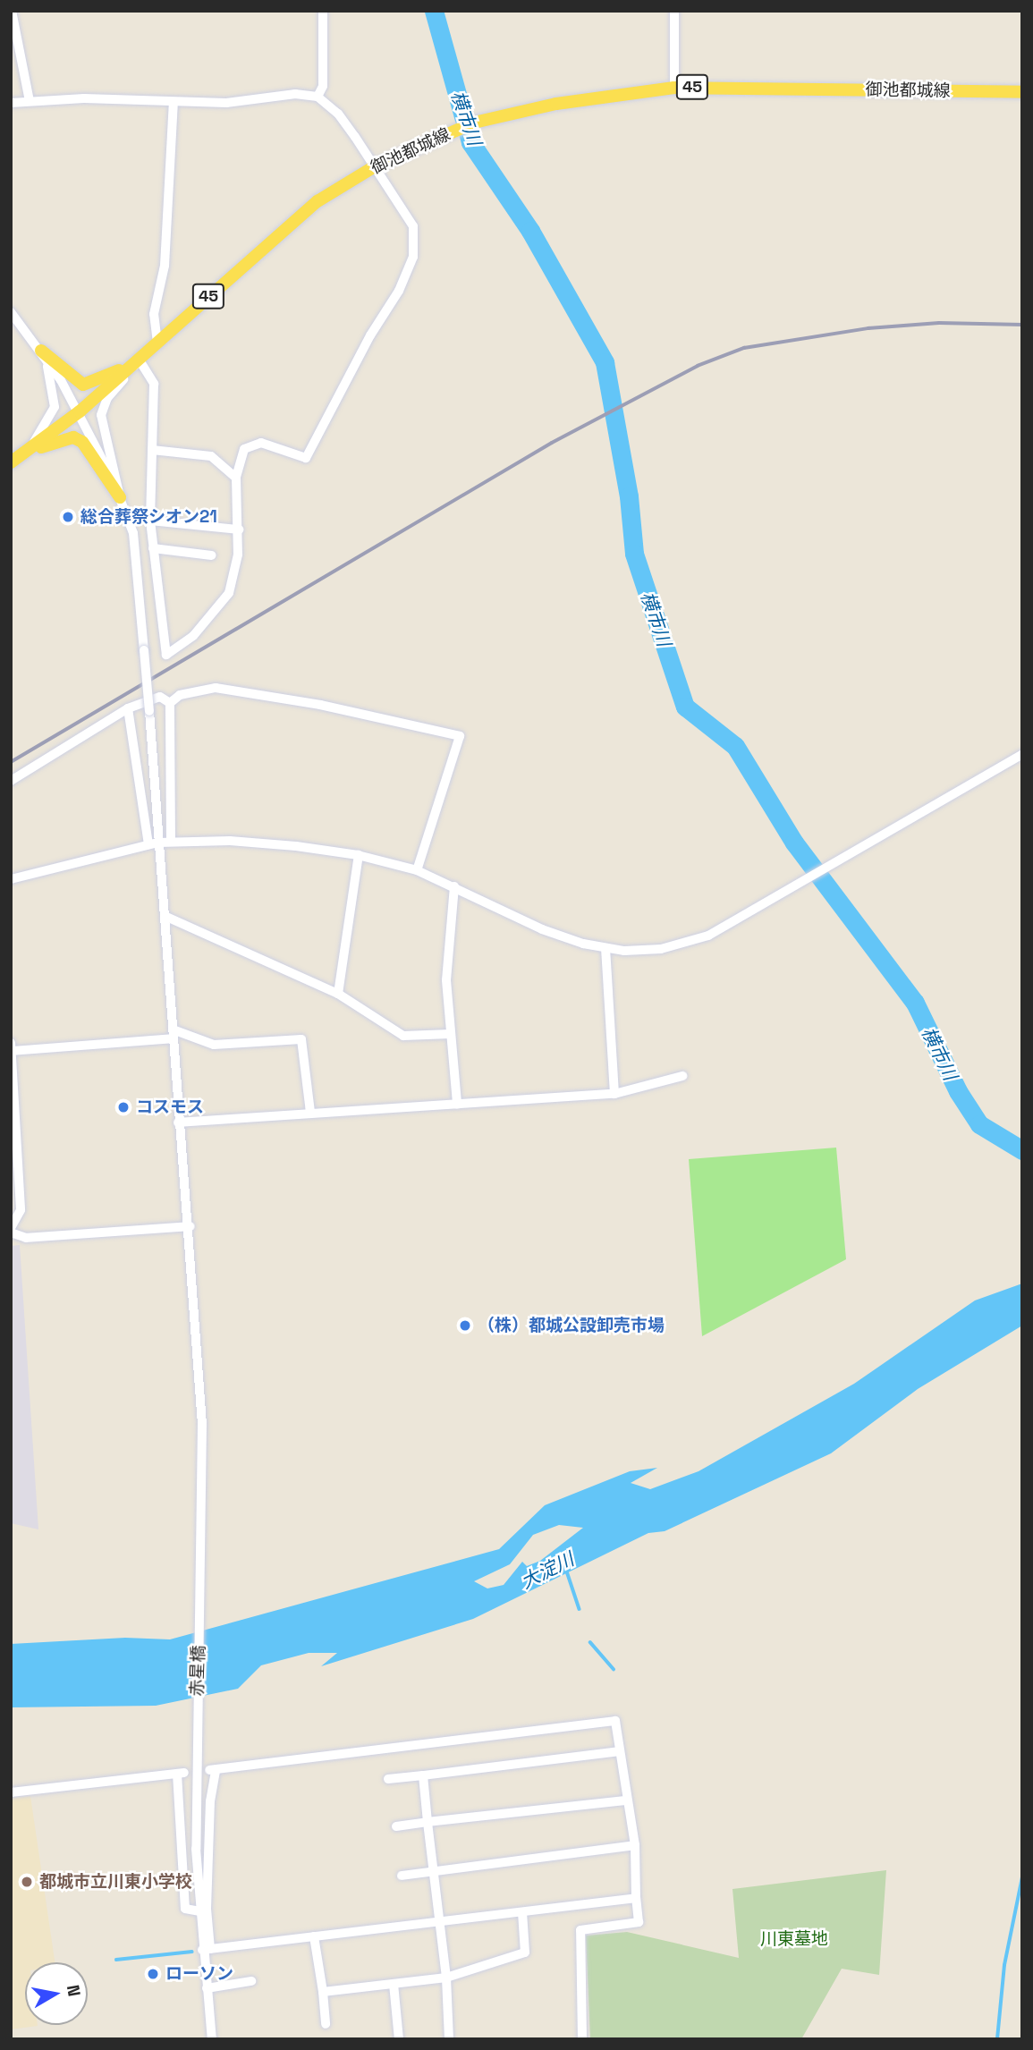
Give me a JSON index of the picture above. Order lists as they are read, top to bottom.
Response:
{
  "streets": {
    "main road": ["45", "御池都城線"],
    "street": ["赤星橋"]
  },
  "water": ["横市川", "大淀川"],
  "parks": ["川東墓地"],
  "places": [
    "総合葬祭シオン21",
    "コスモス",
    "（株）都城公設卸売市場",
    "都城市立川東小学校",
    "ローソン"
  ],
  "north": "right"
}
